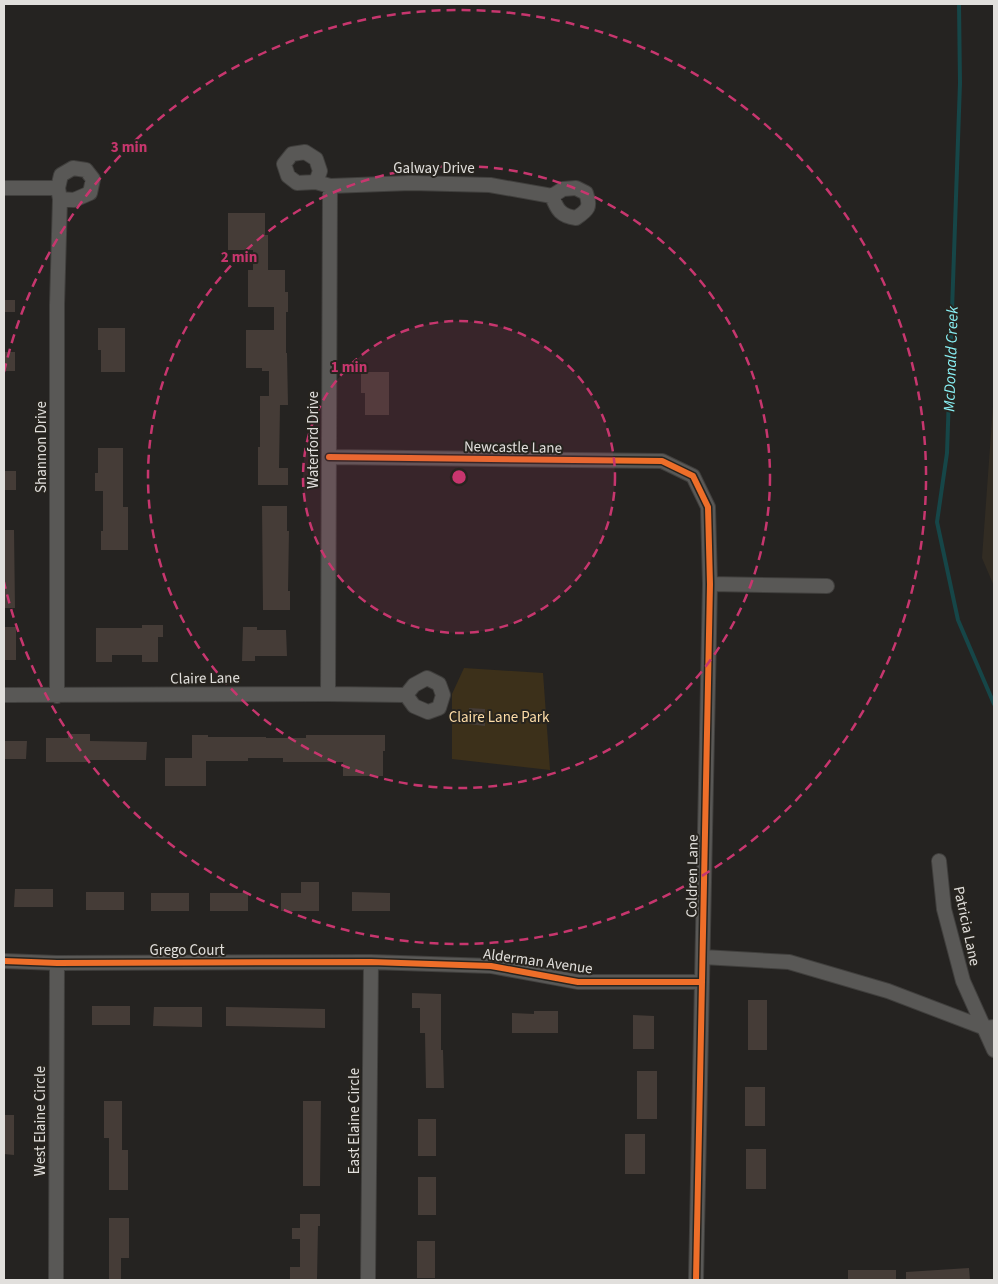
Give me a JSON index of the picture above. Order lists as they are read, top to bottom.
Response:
{
  "streets": {
    "street": [
      "Galway Drive",
      "Waterford Drive",
      "Shannon Drive",
      "Newcastle Lane",
      "Claire Lane",
      "Coldren Lane",
      "Patricia Lane",
      "Grego Court",
      "Alderman Avenue",
      "West Elaine Circle",
      "East Elaine Circle"
    ]
  },
  "crossings": [
    ["Galway Drive", "Waterford Drive"],
    ["Waterford Drive", "Newcastle Lane"],
    ["Waterford Drive", "Claire Lane"],
    ["Shannon Drive", "Claire Lane"],
    ["Newcastle Lane", "Coldren Lane"],
    ["Coldren Lane", "Alderman Avenue"],
    ["Grego Court", "Alderman Avenue"],
    ["Grego Court", "West Elaine Circle"],
    ["Grego Court", "East Elaine Circle"],
    ["Alderman Avenue", "East Elaine Circle"]
  ],
  "water": ["McDonald Creek"],
  "parks": ["Claire Lane Park"],
  "rings": ["3 min", "2 min", "1 min"]
}
